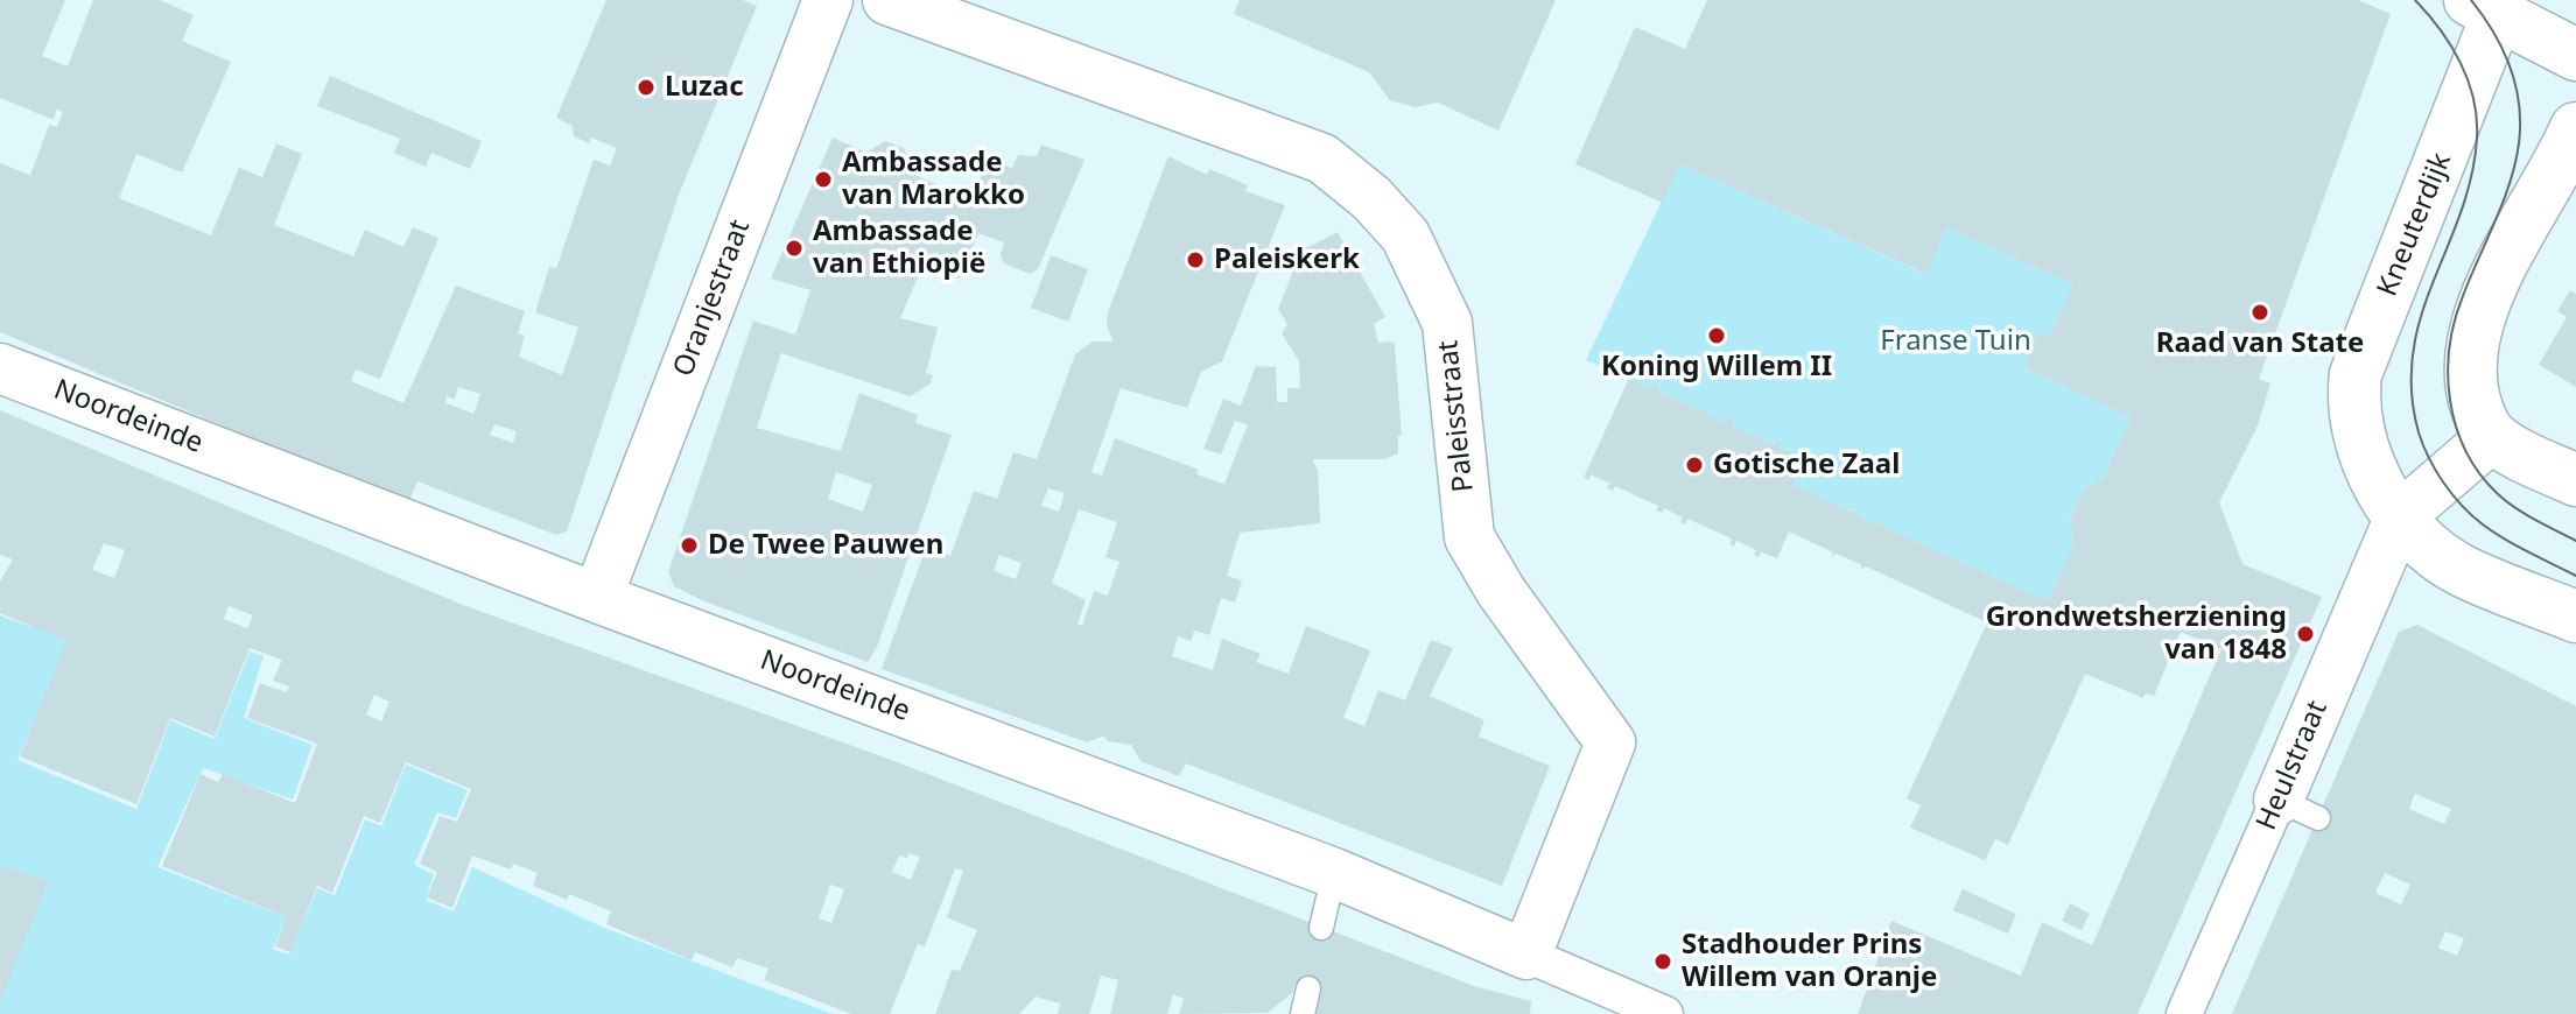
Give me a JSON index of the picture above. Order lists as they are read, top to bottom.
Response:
{
  "streets": {
    "street": [
      "Kneuterdijk",
      "Oranjestraat",
      "Paleisstraat",
      "Noordeinde",
      "Heulstraat"
    ]
  },
  "crossings": [
    ["Kneuterdijk", "Heulstraat"],
    ["Oranjestraat", "Noordeinde"],
    ["Paleisstraat", "Noordeinde"]
  ],
  "parks": ["Franse Tuin"],
  "places": [
    "Luzac",
    "Ambassade van Marokko",
    "Ambassade van Ethiopië",
    "Paleiskerk",
    "Raad van State",
    "Koning Willem II",
    "Gotische Zaal",
    "De Twee Pauwen",
    "Grondwetsherziening van 1848",
    "Stadhouder Prins Willem van Oranje"
  ]
}
